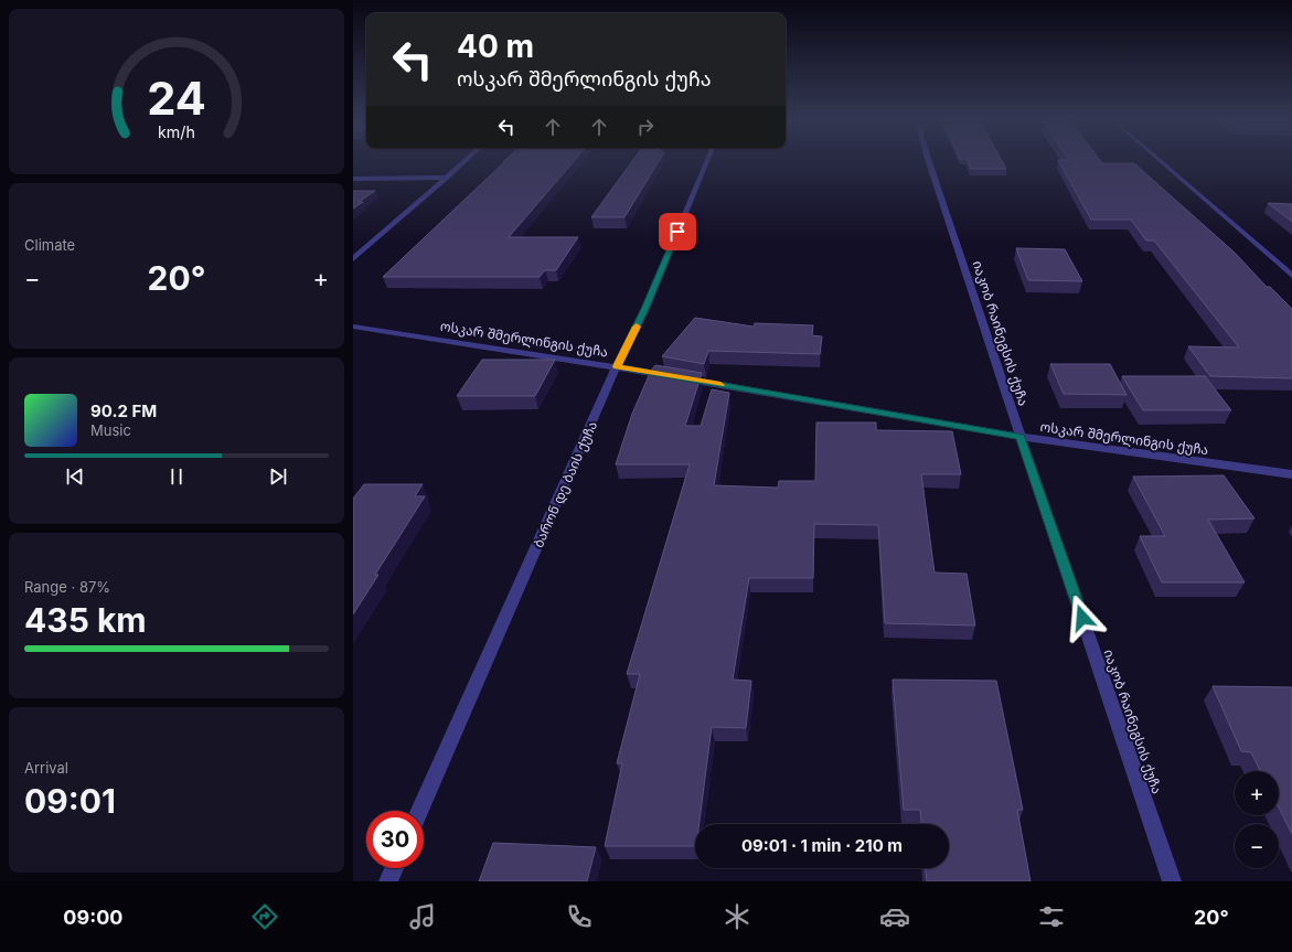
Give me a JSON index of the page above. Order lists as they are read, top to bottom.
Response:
{
  "streets": {
    "street": ["იაკობ რაინეგსის ქუჩა", "ოსკარ შმერლინგის ქუჩა", "ბარონ დე ბაის ქუჩა"]
  },
  "crossings": [
    ["იაკობ რაინეგსის ქუჩა", "ოსკარ შმერლინგის ქუჩა"],
    ["ოსკარ შმერლინგის ქუჩა", "ბარონ დე ბაის ქუჩა"]
  ],
  "page": {
    "turn": ["40 m", "ოსკარ შმერლინგის ქუჩა"],
    "tile": [
      "Climate",
      ["Range · 87%", "435 km"],
      ["Arrival", "09:01"]
    ],
    "heat": ["−", "20°", "+"],
    "song": ["90.2 FM", "Music"],
    "map_buttons": ["+", "−"],
    "limit": "30",
    "trip": "09:01 · 1 min · 210 m",
    "tabs": ["09:00", "20°"],
    "gauge": ["24", "km/h"]
  }
}
